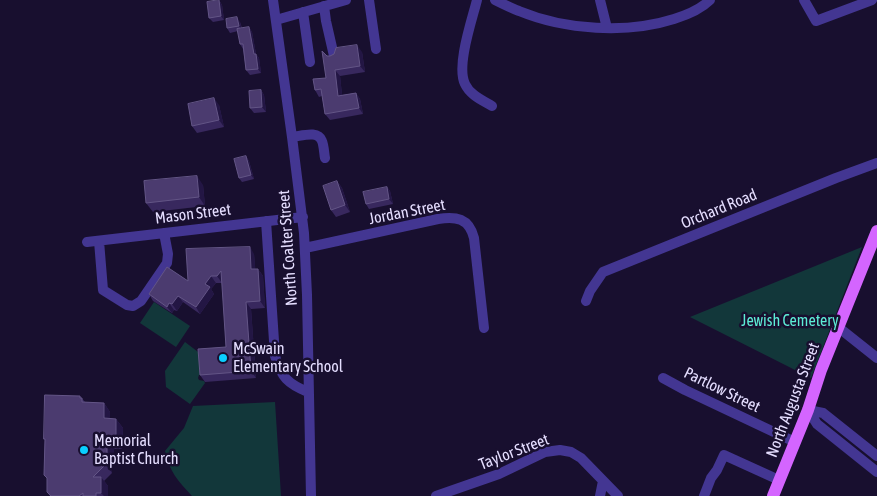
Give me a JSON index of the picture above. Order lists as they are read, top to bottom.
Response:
{
  "streets": {
    "main road": ["North Augusta Street"],
    "street": [
      "Orchard Road",
      "Jordan Street",
      "Mason Street",
      "North Coalter Street",
      "Partlow Street",
      "Taylor Street"
    ]
  },
  "crossings": [
    ["Jordan Street", "North Coalter Street"],
    ["Mason Street", "North Coalter Street"],
    ["Partlow Street", "North Augusta Street"]
  ],
  "parks": ["Jewish Cemetery"],
  "places": ["McSwain Elementary School", "Memorial Baptist Church"]
}
